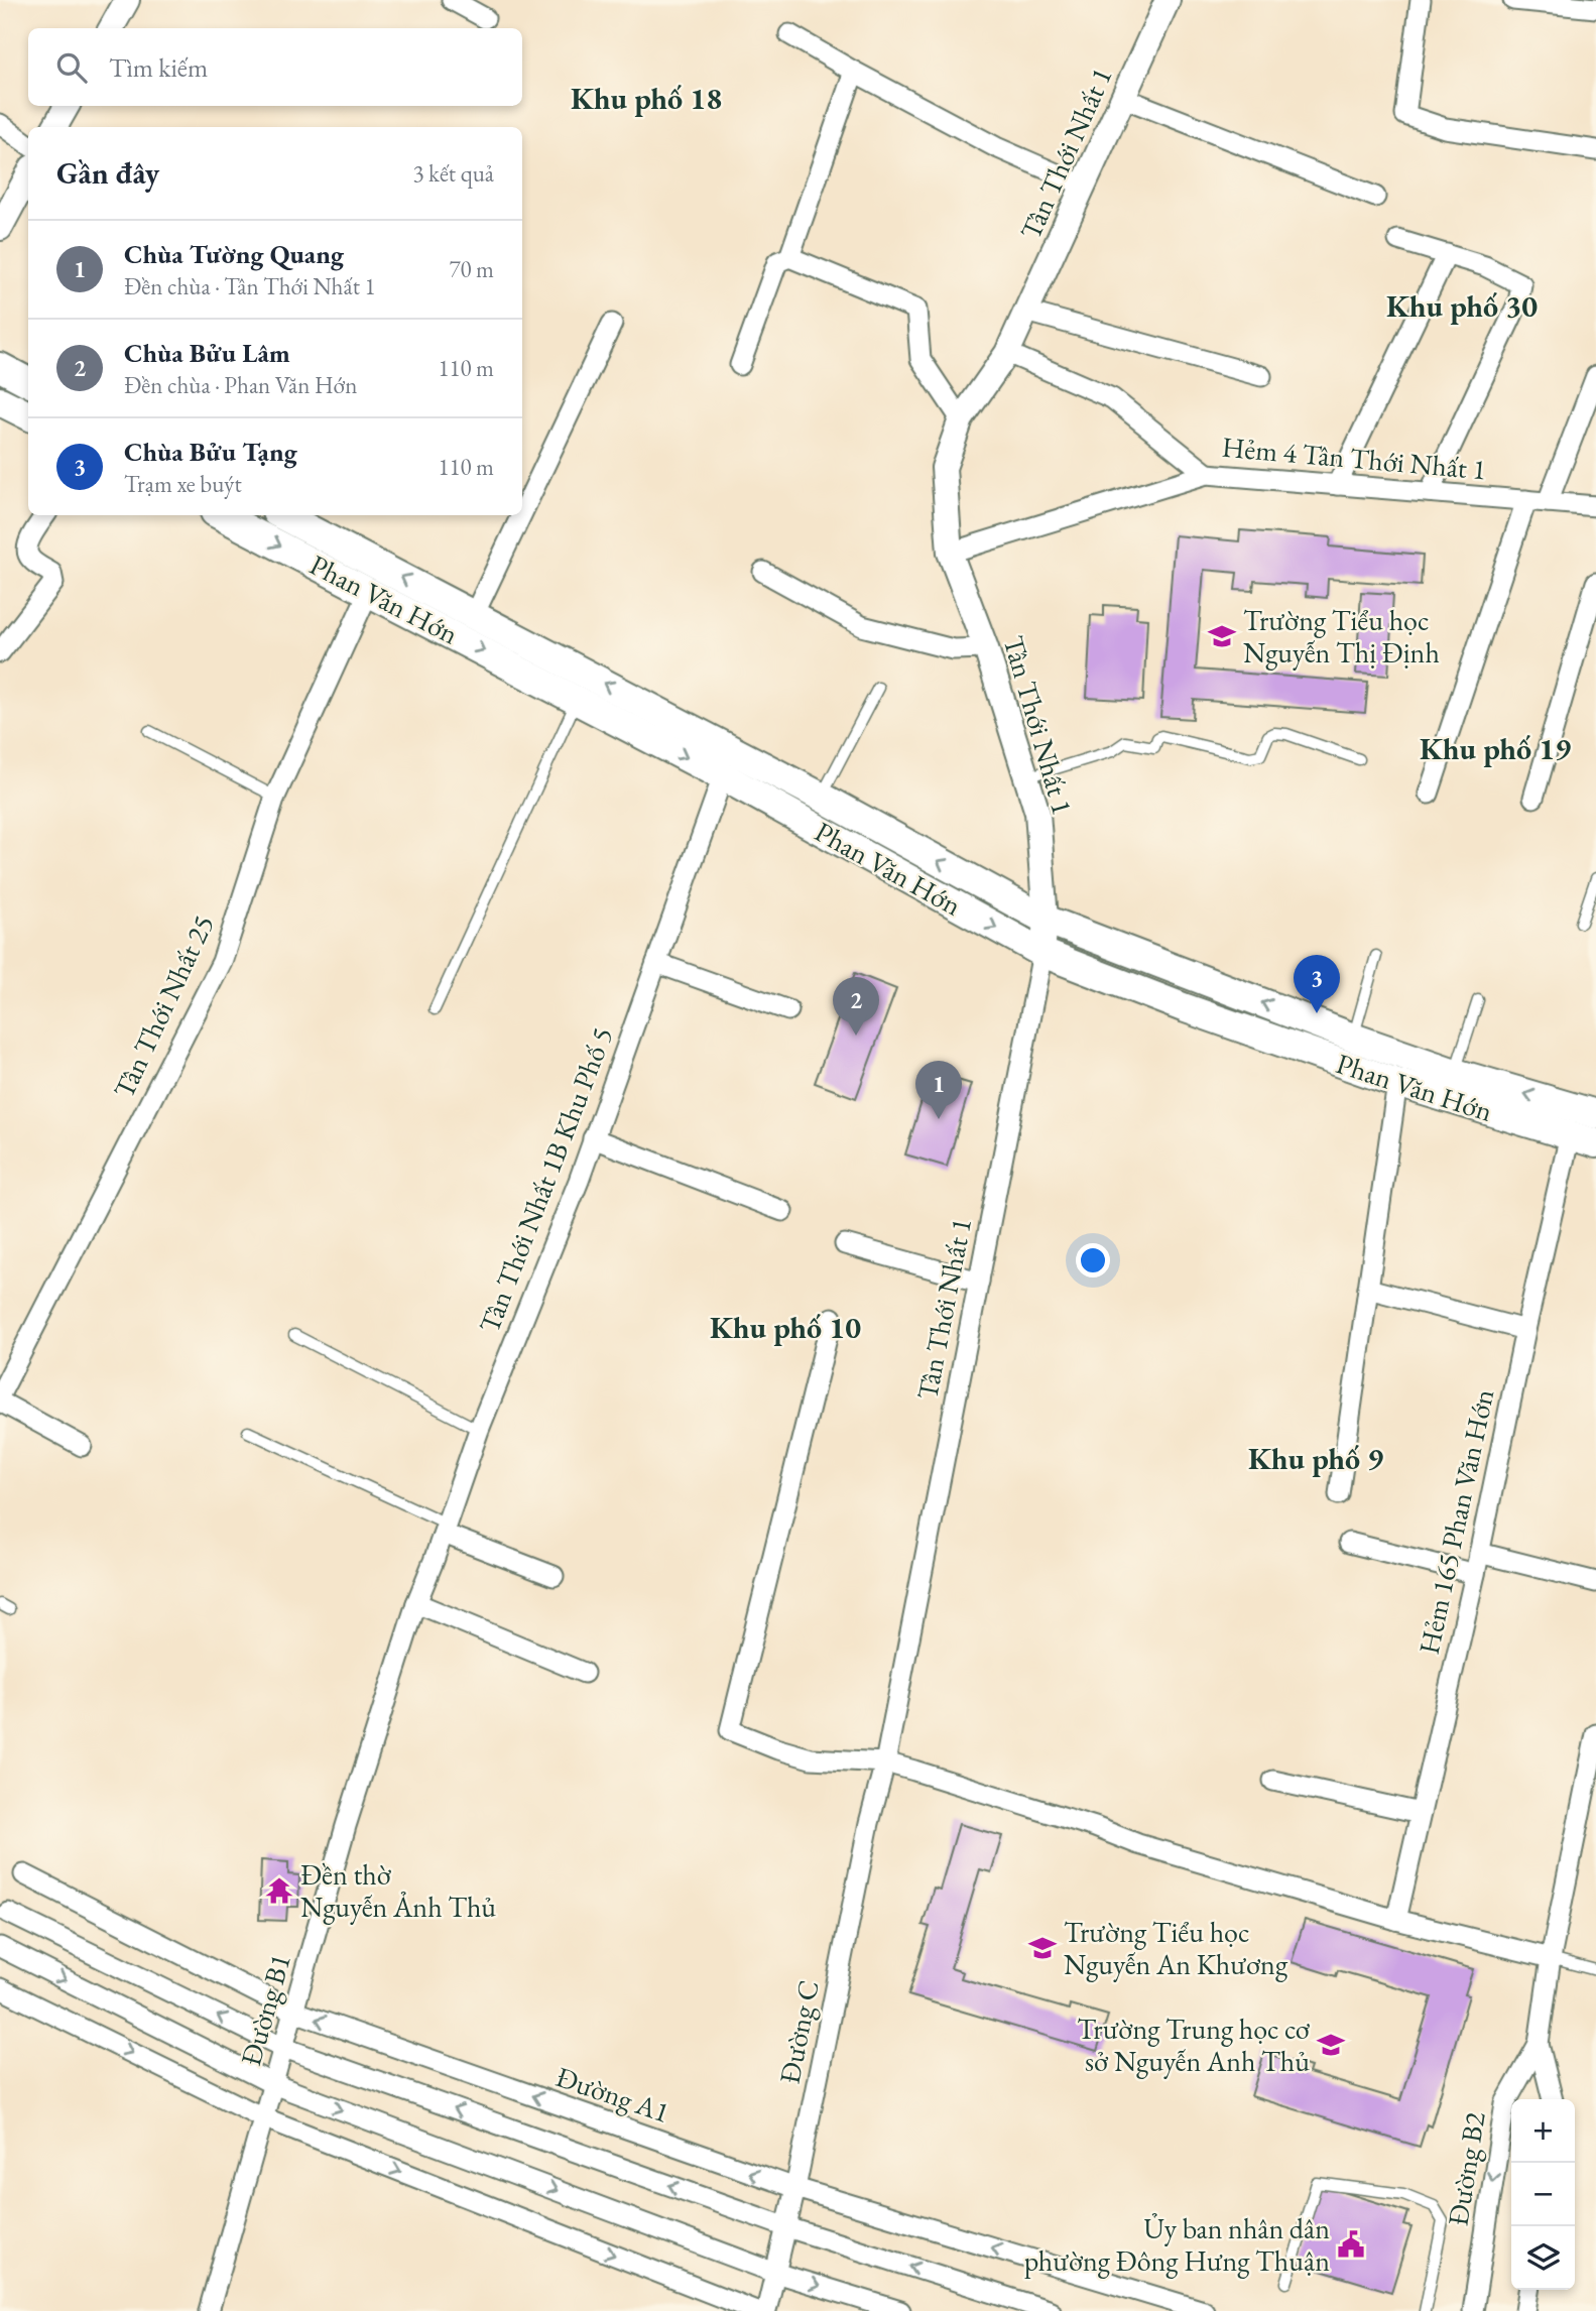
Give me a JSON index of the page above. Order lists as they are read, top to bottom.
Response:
{
  "streets": {
    "main road": ["Phan Văn Hớn"],
    "street": [
      "Tân Thới Nhất 1",
      "Hẻm 4 Tân Thới Nhất 1",
      "Tân Thới Nhất 25",
      "Tân Thới Nhất 1B Khu Phố 5",
      "Hẻm 165 Phan Văn Hớn",
      "Đường B1",
      "Đường C",
      "Đường A1",
      "Đường B2"
    ]
  },
  "crossings": [
    ["Tân Thới Nhất 1", "Hẻm 4 Tân Thới Nhất 1"],
    ["Tân Thới Nhất 1", "Phan Văn Hớn"],
    ["Tân Thới Nhất 1", "Đường C"],
    ["Phan Văn Hớn", "Tân Thới Nhất 25"],
    ["Phan Văn Hớn", "Tân Thới Nhất 1B Khu Phố 5"],
    ["Phan Văn Hớn", "Hẻm 165 Phan Văn Hớn"],
    ["Tân Thới Nhất 1B Khu Phố 5", "Đường B1"],
    ["Đường B1", "Đường A1"],
    ["Đường C", "Đường A1"]
  ],
  "one_way": ["Đường B2"],
  "districts": [
    "Khu phố 18",
    "Khu phố 30",
    "Khu phố 19",
    "Khu phố 10",
    "Khu phố 9"
  ],
  "places": {
    "school or university": ["Trường Tiểu học Nguyễn Thị Định", "Trường Tiểu học Nguyễn An Khương", "Trường Trung học cơ sở Nguyễn Anh Thủ"],
    "temple": ["Đền thờ Nguyễn Ảnh Thủ"],
    "public building": ["Ủy ban nhân dân phường Đông Hưng Thuận"]
  },
  "page": {
    "search": "Tìm kiếm",
    "heading": ["Gần đây", "3 kết quả"],
    "list": [
      {
        "mark": "1",
        "name": "Chùa Tường Quang",
        "note": "Đền chùa · Tân Thới Nhất 1",
        "value": "70 m"
      },
      {
        "mark": "2",
        "name": "Chùa Bửu Lâm",
        "note": "Đền chùa · Phan Văn Hớn",
        "value": "110 m"
      },
      {
        "mark": "3",
        "name": "Chùa Bửu Tạng",
        "note": "Trạm xe buýt",
        "value": "110 m"
      }
    ],
    "pins": ["3", "2", "1"],
    "map_buttons": ["+", "−"]
  }
}
